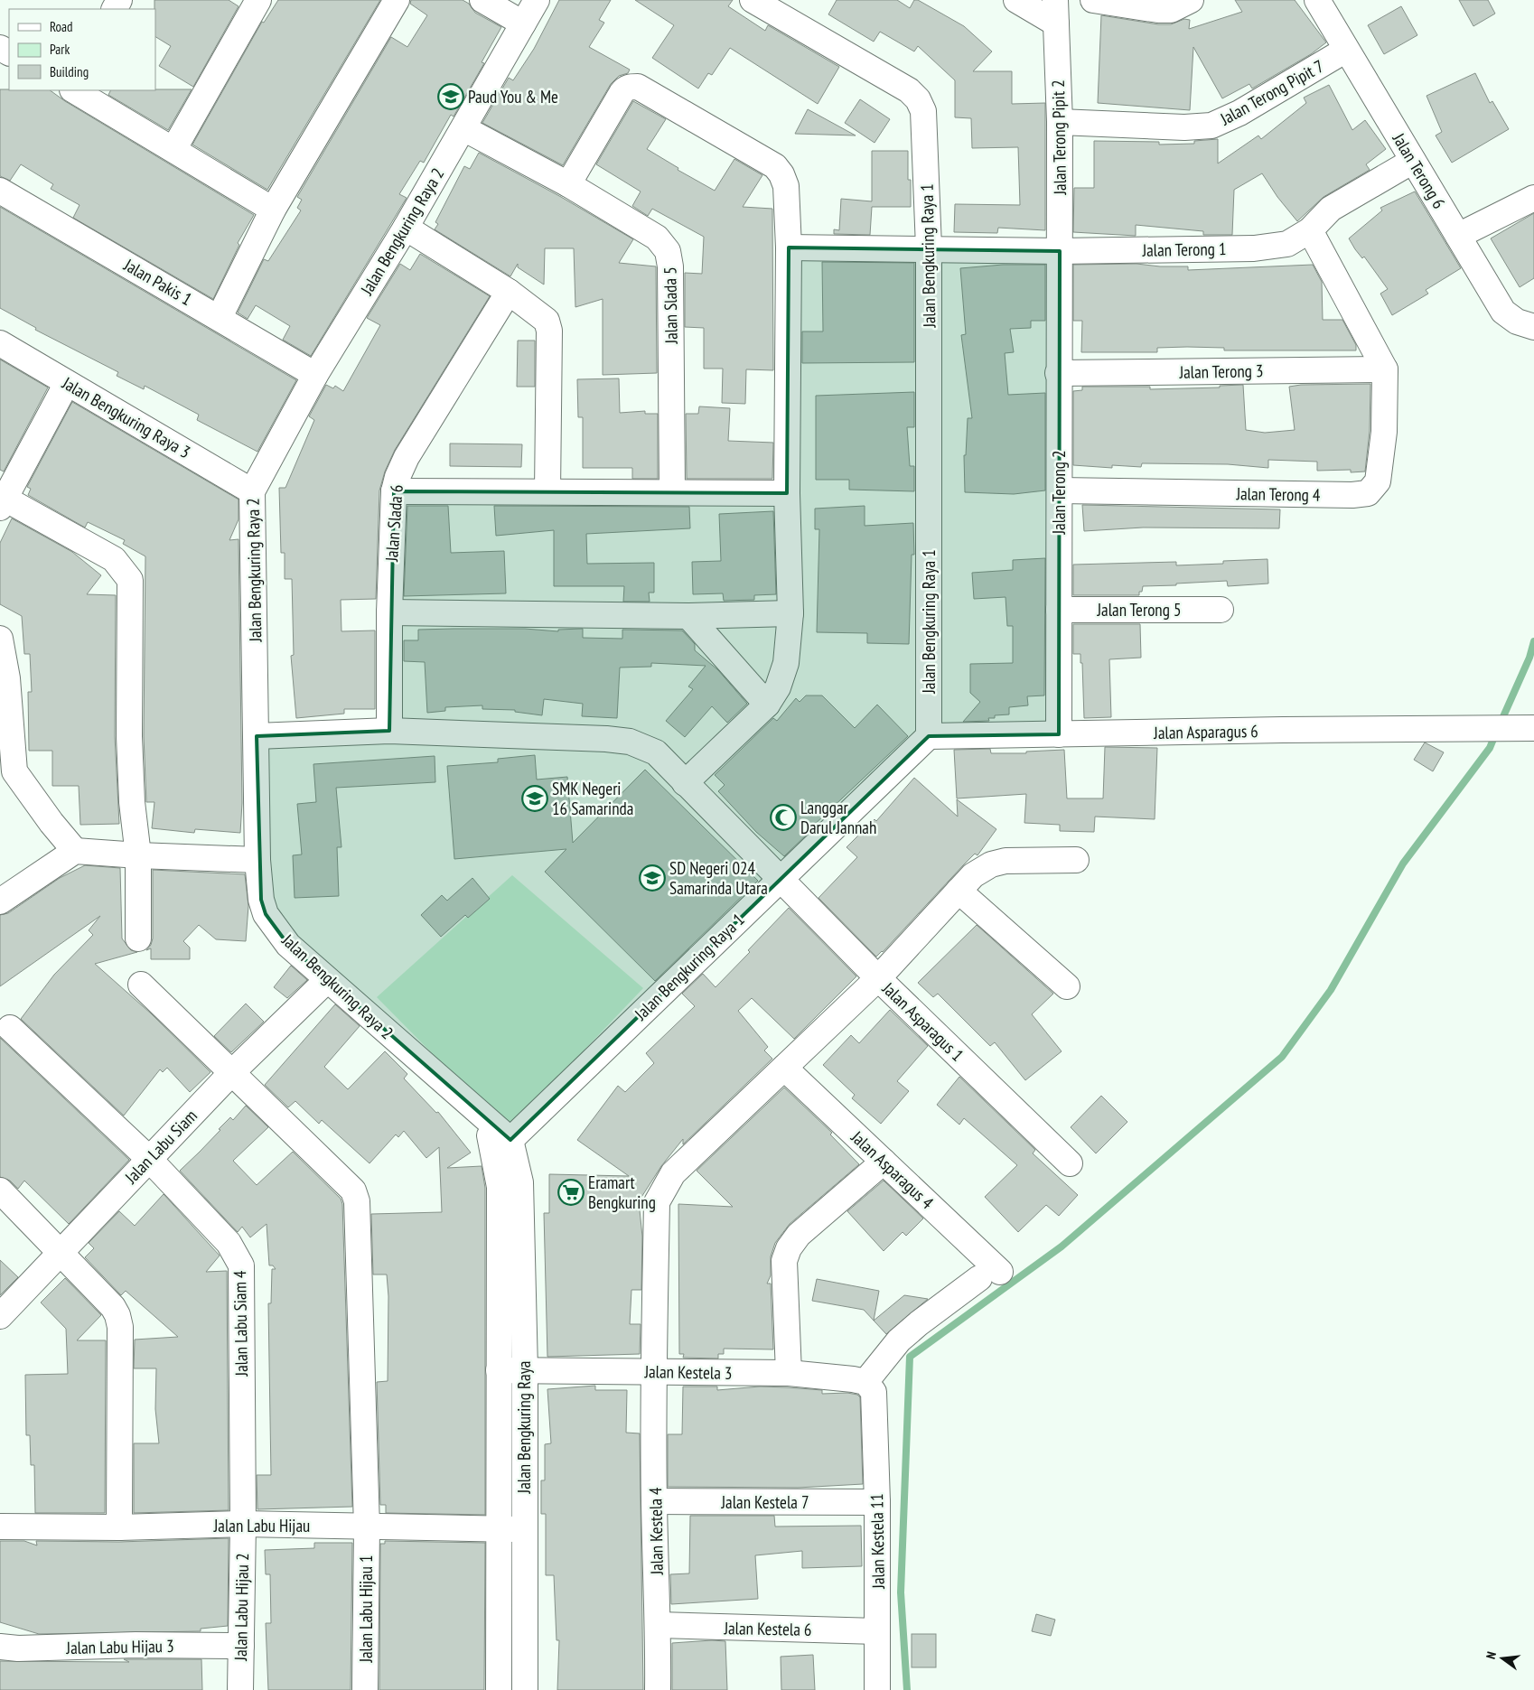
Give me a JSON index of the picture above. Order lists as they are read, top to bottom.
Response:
{
  "streets": {
    "street": [
      "Jalan Terong Pipit 7",
      "Jalan Terong Pipit 2",
      "Jalan Terong 6",
      "Jalan Bengkuring Raya 2",
      "Jalan Terong 1",
      "Jalan Bengkuring Raya 1",
      "Jalan Pakis 1",
      "Jalan Slada 5",
      "Jalan Terong 3",
      "Jalan Bengkuring Raya 3",
      "Jalan Terong 2",
      "Jalan Terong 4",
      "Jalan Slada 6",
      "Jalan Terong 5",
      "Jalan Asparagus 6",
      "Jalan Asparagus 1",
      "Jalan Labu Siam",
      "Jalan Asparagus 4",
      "Jalan Labu Siam 4",
      "Jalan Kestela 3",
      "Jalan Bengkuring Raya",
      "Jalan Kestela 7",
      "Jalan Labu Hijau",
      "Jalan Kestela 4",
      "Jalan Kestela 11",
      "Jalan Labu Hijau 2",
      "Jalan Labu Hijau 1",
      "Jalan Kestela 6",
      "Jalan Labu Hijau 3"
    ]
  },
  "crossings": [
    ["Jalan Terong Pipit 7", "Jalan Terong Pipit 2"],
    ["Jalan Terong Pipit 7", "Jalan Terong 6"],
    ["Jalan Terong Pipit 2", "Jalan Terong 1"],
    ["Jalan Terong Pipit 2", "Jalan Terong 2"],
    ["Jalan Terong 6", "Jalan Terong 1"],
    ["Jalan Bengkuring Raya 2", "Jalan Bengkuring Raya 1"],
    ["Jalan Bengkuring Raya 2", "Jalan Pakis 1"],
    ["Jalan Bengkuring Raya 2", "Jalan Slada 5"],
    ["Jalan Bengkuring Raya 2", "Jalan Bengkuring Raya 3"],
    ["Jalan Bengkuring Raya 2", "Jalan Asparagus 1"],
    ["Jalan Bengkuring Raya 2", "Jalan Labu Siam"],
    ["Jalan Bengkuring Raya 2", "Jalan Bengkuring Raya"],
    ["Jalan Terong 1", "Jalan Bengkuring Raya 1"],
    ["Jalan Terong 1", "Jalan Terong 2"],
    ["Jalan Bengkuring Raya 1", "Jalan Asparagus 6"],
    ["Jalan Bengkuring Raya 1", "Jalan Asparagus 1"],
    ["Jalan Bengkuring Raya 1", "Jalan Bengkuring Raya"],
    ["Jalan Terong 3", "Jalan Terong 2"],
    ["Jalan Terong 3", "Jalan Terong 4"],
    ["Jalan Terong 2", "Jalan Terong 4"],
    ["Jalan Terong 2", "Jalan Terong 5"],
    ["Jalan Terong 2", "Jalan Asparagus 6"],
    ["Jalan Slada 6", "Jalan Asparagus 1"],
    ["Jalan Asparagus 1", "Jalan Kestela 4"],
    ["Jalan Labu Siam", "Jalan Labu Siam 4"],
    ["Jalan Labu Siam", "Jalan Labu Hijau 1"],
    ["Jalan Asparagus 4", "Jalan Kestela 3"],
    ["Jalan Asparagus 4", "Jalan Kestela 4"],
    ["Jalan Asparagus 4", "Jalan Kestela 11"],
    ["Jalan Labu Siam 4", "Jalan Labu Hijau"],
    ["Jalan Labu Siam 4", "Jalan Labu Hijau 2"],
    ["Jalan Kestela 3", "Jalan Bengkuring Raya"],
    ["Jalan Kestela 3", "Jalan Kestela 4"],
    ["Jalan Kestela 3", "Jalan Kestela 11"],
    ["Jalan Bengkuring Raya", "Jalan Labu Hijau"],
    ["Jalan Kestela 7", "Jalan Kestela 4"],
    ["Jalan Kestela 7", "Jalan Kestela 11"],
    ["Jalan Labu Hijau", "Jalan Labu Hijau 2"],
    ["Jalan Labu Hijau", "Jalan Labu Hijau 1"],
    ["Jalan Kestela 4", "Jalan Kestela 6"],
    ["Jalan Kestela 11", "Jalan Kestela 6"],
    ["Jalan Labu Hijau 2", "Jalan Labu Hijau 3"]
  ],
  "places": {
    "school or university": ["Paud You & Me", "SMK Negeri 16 Samarinda", "SD Negeri 024 Samarinda Utara"],
    "mosque": ["Langgar Darul Jannah"],
    "supermarket": ["Eramart Bengkuring"]
  },
  "legend": ["Road", "Park", "Building"],
  "north": "left"
}
